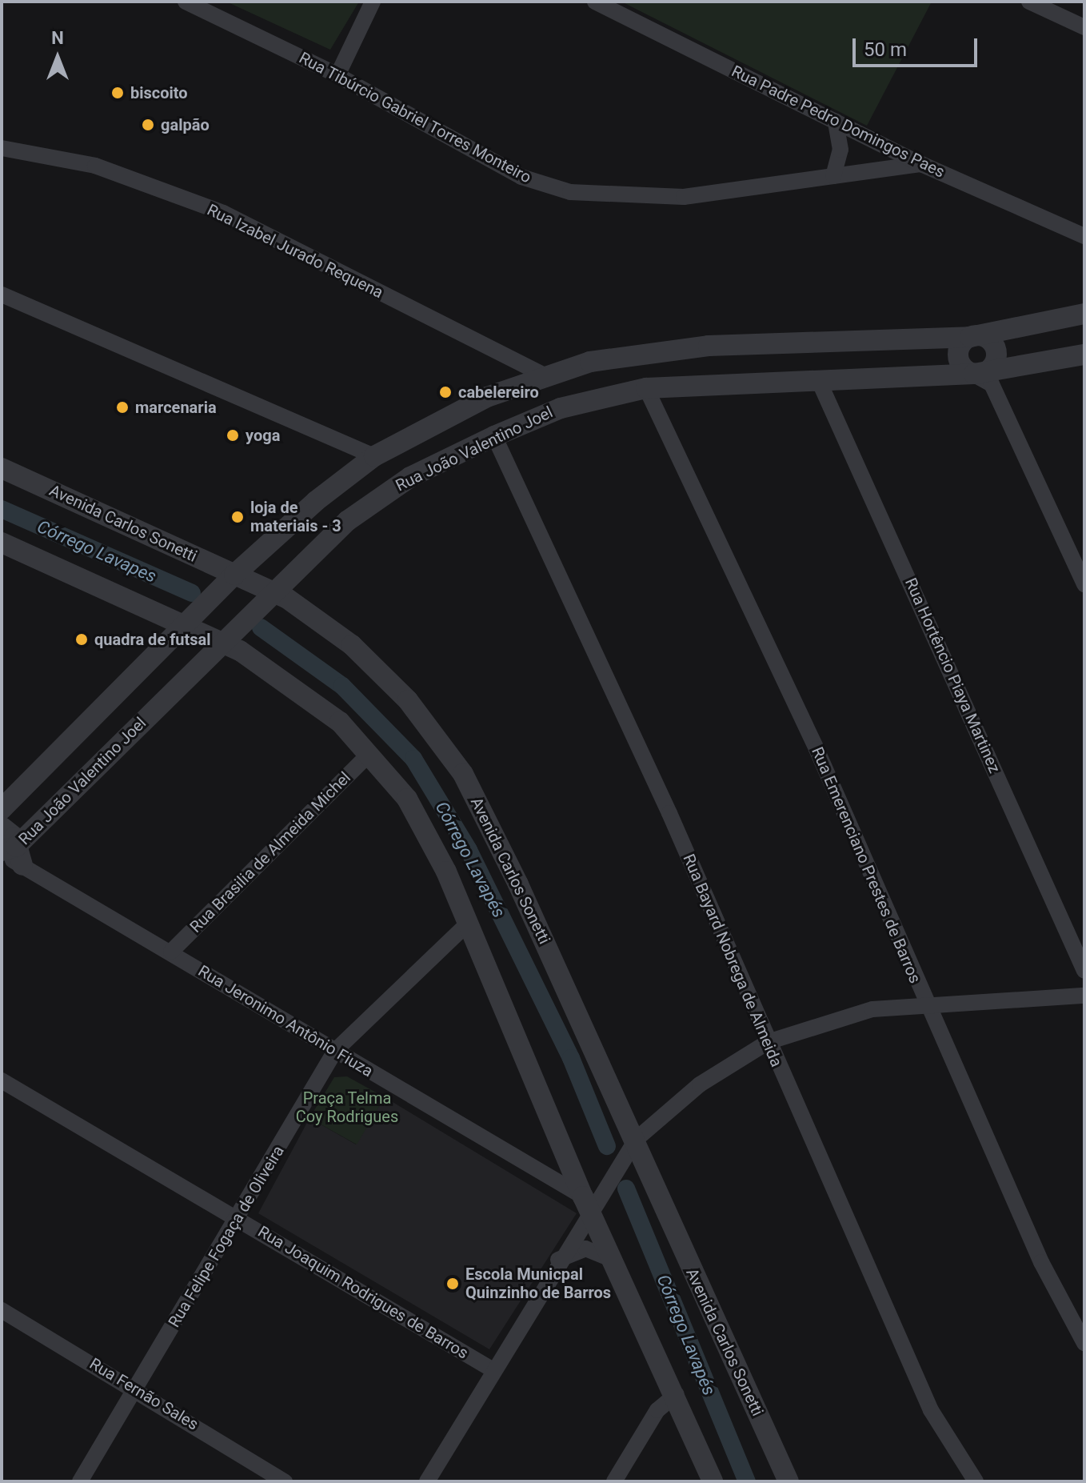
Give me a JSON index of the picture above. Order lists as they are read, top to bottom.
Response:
{
  "streets": {
    "street": [
      "Rua Tibúrcio Gabriel Torres Monteiro",
      "Rua Padre Pedro Domingos Paes",
      "Rua Izabel Jurado Requena",
      "Rua João Valentino Joel",
      "Avenida Carlos Sonetti",
      "Rua Hortêncio Piaya Martinez",
      "Rua Brasilia de Almeida Michel",
      "Rua Emerenciano Prestes de Barros",
      "Rua Bayard Nobrega de Almeida",
      "Rua Jeronimo Antônio Fiuza",
      "Rua Felipe Fogaça de Oliveira",
      "Rua Joaquim Rodrigues de Barros",
      "Rua Fernão Sales"
    ]
  },
  "crossings": [
    ["Rua Tibúrcio Gabriel Torres Monteiro", "Rua Padre Pedro Domingos Paes"],
    ["Rua João Valentino Joel", "Avenida Carlos Sonetti"],
    ["Rua João Valentino Joel", "Rua Hortêncio Piaya Martinez"],
    ["Rua João Valentino Joel", "Rua Emerenciano Prestes de Barros"],
    ["Rua João Valentino Joel", "Rua Bayard Nobrega de Almeida"],
    ["Rua João Valentino Joel", "Rua Jeronimo Antônio Fiuza"],
    ["Rua Brasilia de Almeida Michel", "Rua Jeronimo Antônio Fiuza"],
    ["Rua Jeronimo Antônio Fiuza", "Rua Felipe Fogaça de Oliveira"],
    ["Rua Felipe Fogaça de Oliveira", "Rua Joaquim Rodrigues de Barros"],
    ["Rua Felipe Fogaça de Oliveira", "Rua Fernão Sales"]
  ],
  "water": ["Córrego Lavapes", "Córrego Lavapés"],
  "parks": ["Praça Telma Coy Rodrigues"],
  "places": [
    "biscoito",
    "galpão",
    "cabelereiro",
    "marcenaria",
    "yoga",
    "loja de materiais - 3",
    "quadra de futsal",
    "Escola Municpal Quinzinho de Barros"
  ],
  "scale_bar": "50 m",
  "north": "top"
}
